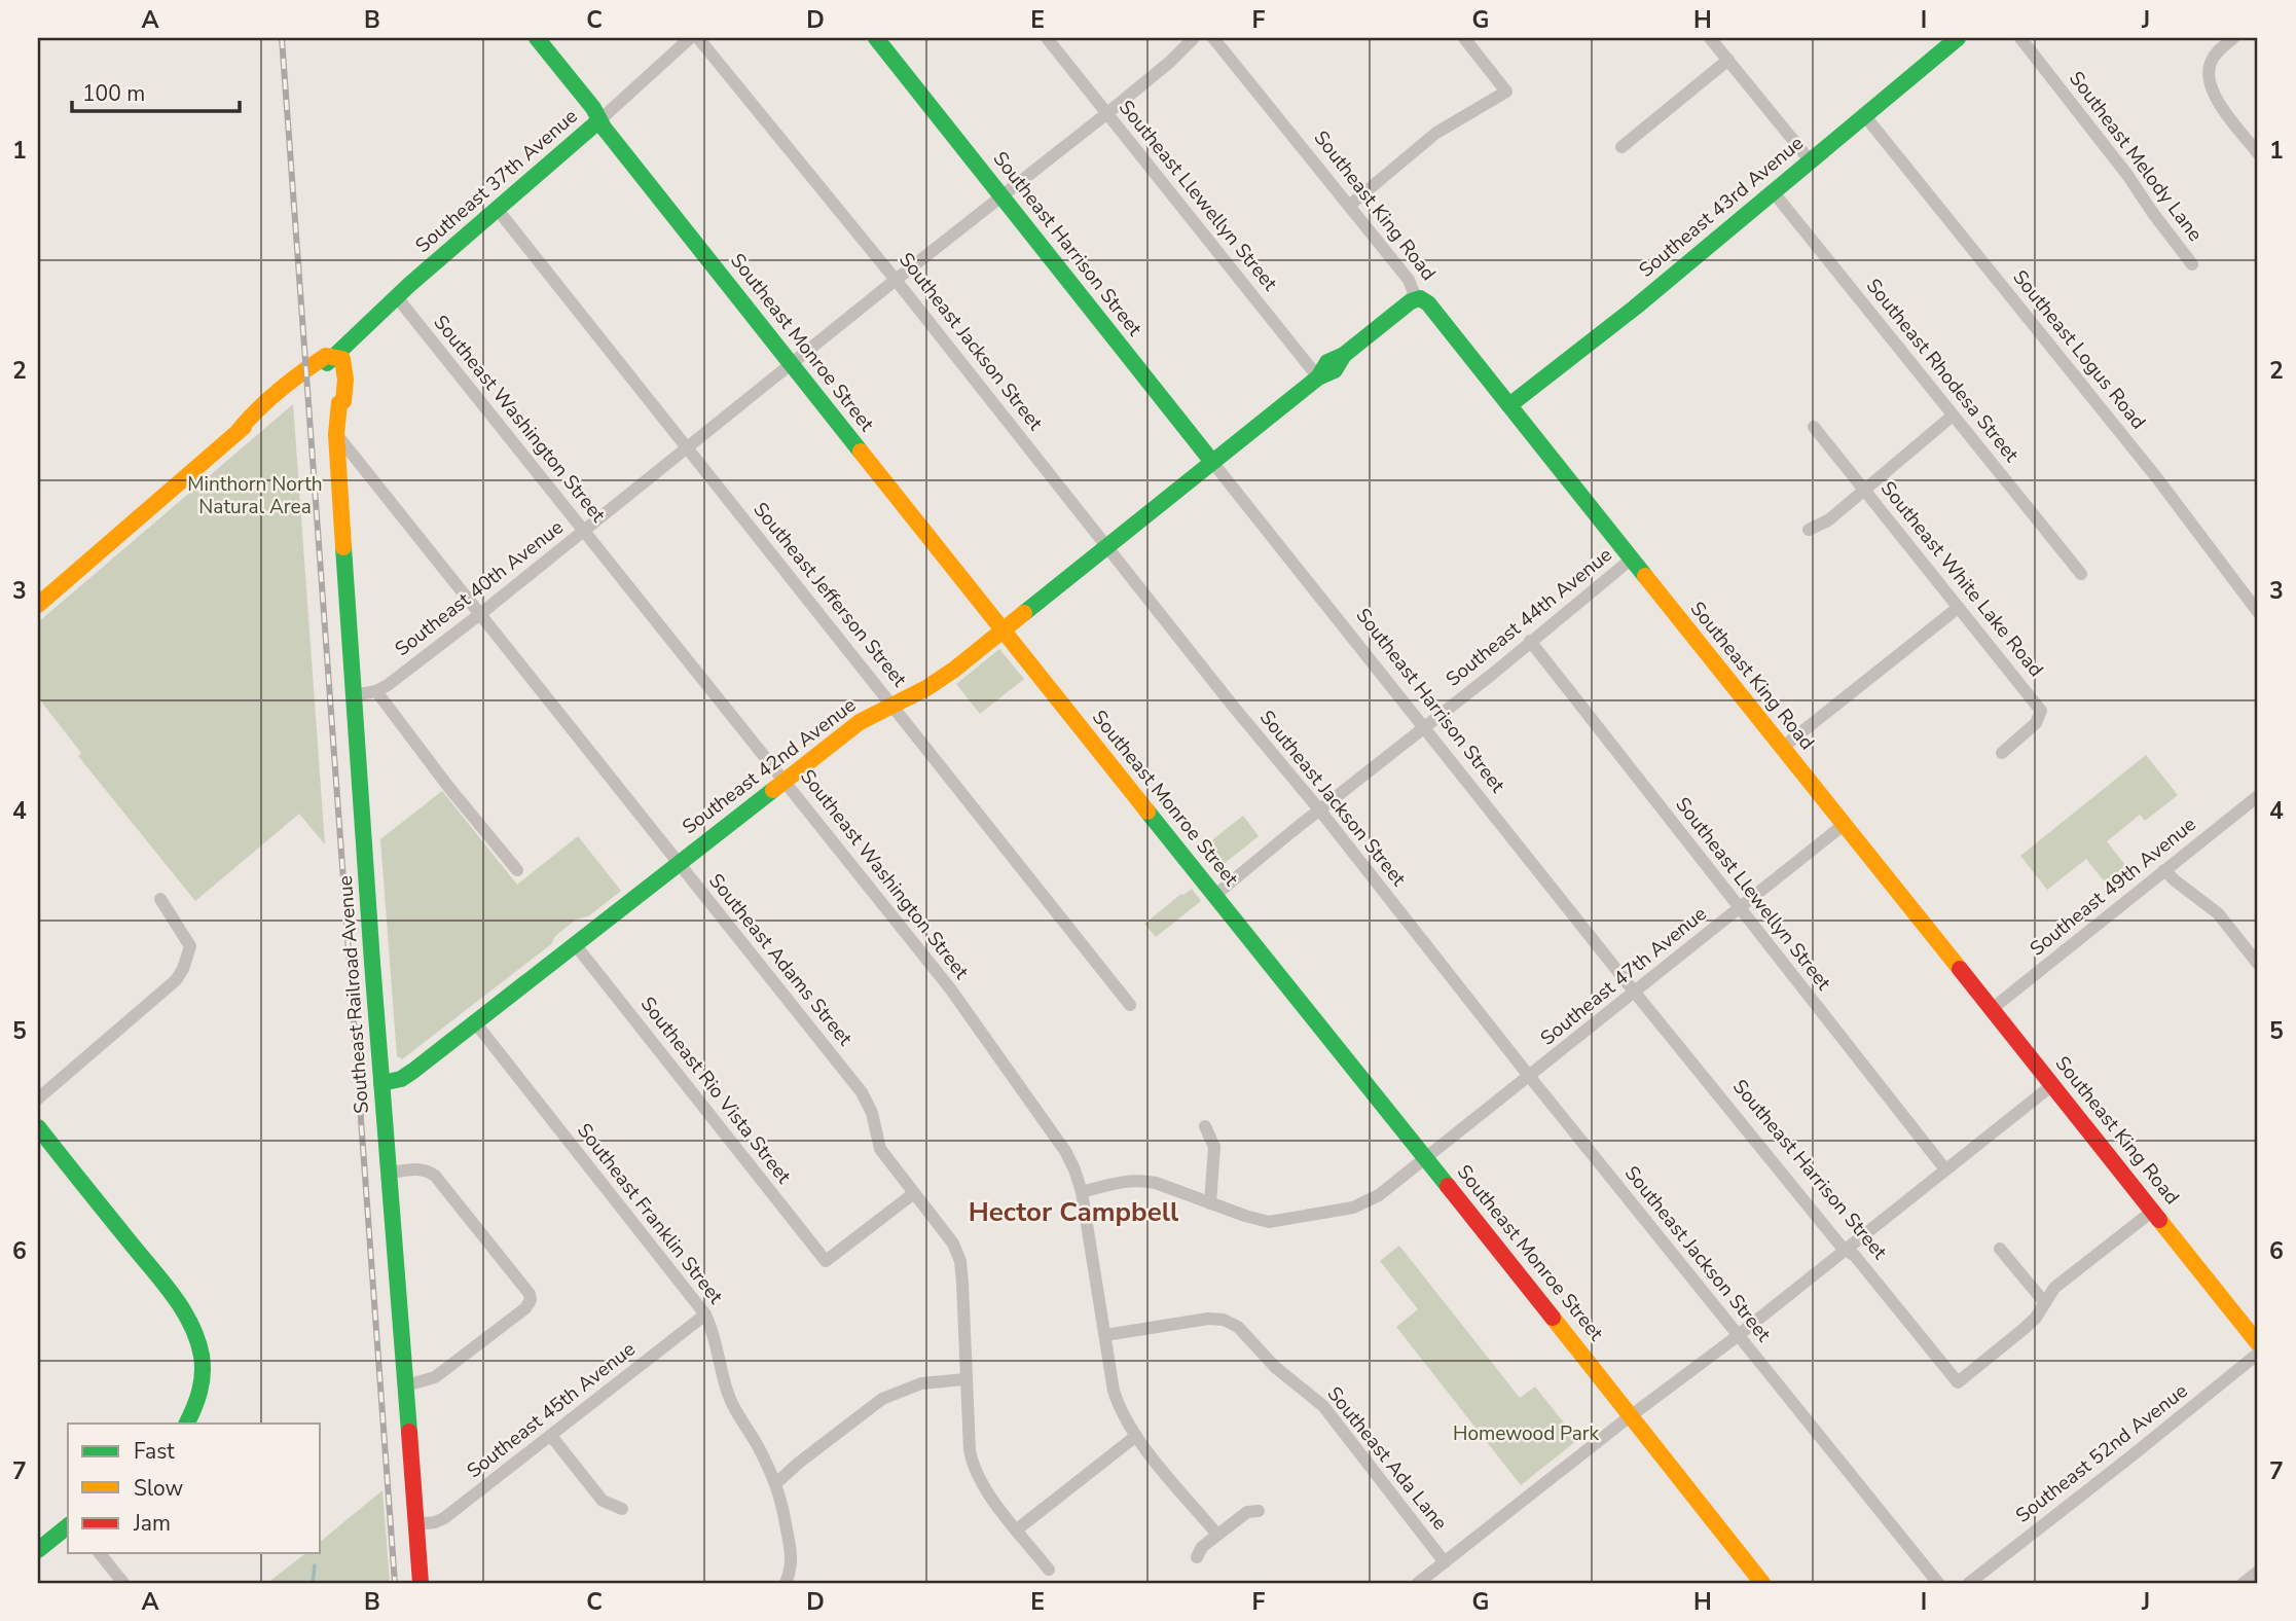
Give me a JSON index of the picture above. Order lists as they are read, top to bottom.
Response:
{
  "streets": {
    "street": [
      "Southeast Melody Lane",
      "Southeast 37th Avenue",
      "Southeast Llewellyn Street",
      "Southeast King Road",
      "Southeast 43rd Avenue",
      "Southeast Harrison Street",
      "Southeast Jackson Street",
      "Southeast Monroe Street",
      "Southeast Logus Road",
      "Southeast Rhodesa Street",
      "Southeast Washington Street",
      "Southeast White Lake Road",
      "Southeast 40th Avenue",
      "Southeast Jefferson Street",
      "Southeast 44th Avenue",
      "Southeast 42nd Avenue",
      "Southeast 49th Avenue",
      "Southeast Adams Street",
      "Southeast 47th Avenue",
      "Southeast Railroad Avenue",
      "Southeast Rio Vista Street",
      "Southeast Franklin Street",
      "Southeast 45th Avenue",
      "Southeast 52nd Avenue",
      "Southeast Ada Lane"
    ]
  },
  "crossings": [
    ["Southeast 37th Avenue", "Southeast Monroe Street"],
    ["Southeast 37th Avenue", "Southeast Washington Street"],
    ["Southeast 37th Avenue", "Southeast Jefferson Street"],
    ["Southeast 37th Avenue", "Southeast Railroad Avenue"],
    ["Southeast Llewellyn Street", "Southeast 40th Avenue"],
    ["Southeast Llewellyn Street", "Southeast 44th Avenue"],
    ["Southeast Llewellyn Street", "Southeast 42nd Avenue"],
    ["Southeast Llewellyn Street", "Southeast 47th Avenue"],
    ["Southeast King Road", "Southeast 43rd Avenue"],
    ["Southeast King Road", "Southeast 44th Avenue"],
    ["Southeast King Road", "Southeast 42nd Avenue"],
    ["Southeast King Road", "Southeast 49th Avenue"],
    ["Southeast King Road", "Southeast 47th Avenue"],
    ["Southeast 43rd Avenue", "Southeast Logus Road"],
    ["Southeast 43rd Avenue", "Southeast Rhodesa Street"],
    ["Southeast Harrison Street", "Southeast 40th Avenue"],
    ["Southeast Harrison Street", "Southeast 44th Avenue"],
    ["Southeast Harrison Street", "Southeast 42nd Avenue"],
    ["Southeast Harrison Street", "Southeast 47th Avenue"],
    ["Southeast Jackson Street", "Southeast 40th Avenue"],
    ["Southeast Jackson Street", "Southeast 44th Avenue"],
    ["Southeast Jackson Street", "Southeast 42nd Avenue"],
    ["Southeast Jackson Street", "Southeast 47th Avenue"],
    ["Southeast Monroe Street", "Southeast 40th Avenue"],
    ["Southeast Monroe Street", "Southeast 44th Avenue"],
    ["Southeast Monroe Street", "Southeast 42nd Avenue"],
    ["Southeast Monroe Street", "Southeast 47th Avenue"],
    ["Southeast Washington Street", "Southeast 40th Avenue"],
    ["Southeast Washington Street", "Southeast 42nd Avenue"],
    ["Southeast Washington Street", "Southeast 47th Avenue"],
    ["Southeast Washington Street", "Southeast Ada Lane"],
    ["Southeast 40th Avenue", "Southeast Jefferson Street"],
    ["Southeast 40th Avenue", "Southeast Adams Street"],
    ["Southeast 40th Avenue", "Southeast Railroad Avenue"],
    ["Southeast Jefferson Street", "Southeast 42nd Avenue"],
    ["Southeast 42nd Avenue", "Southeast Adams Street"],
    ["Southeast 42nd Avenue", "Southeast Railroad Avenue"],
    ["Southeast 42nd Avenue", "Southeast Rio Vista Street"],
    ["Southeast 42nd Avenue", "Southeast Franklin Street"],
    ["Southeast Adams Street", "Southeast Railroad Avenue"],
    ["Southeast Adams Street", "Southeast Rio Vista Street"],
    ["Southeast Railroad Avenue", "Southeast 45th Avenue"],
    ["Southeast Franklin Street", "Southeast 45th Avenue"]
  ],
  "districts": ["Hector Campbell"],
  "parks": ["Minthorn North Natural Area", "Homewood Park"],
  "legend": ["Fast", "Slow", "Jam"],
  "scale_bar": "100 m",
  "grid": {
    "columns": [
      "A",
      "B",
      "C",
      "D",
      "E",
      "F",
      "G",
      "H",
      "I",
      "J"
    ],
    "rows": [
      "1",
      "2",
      "3",
      "4",
      "5",
      "6",
      "7"
    ]
  }
}
